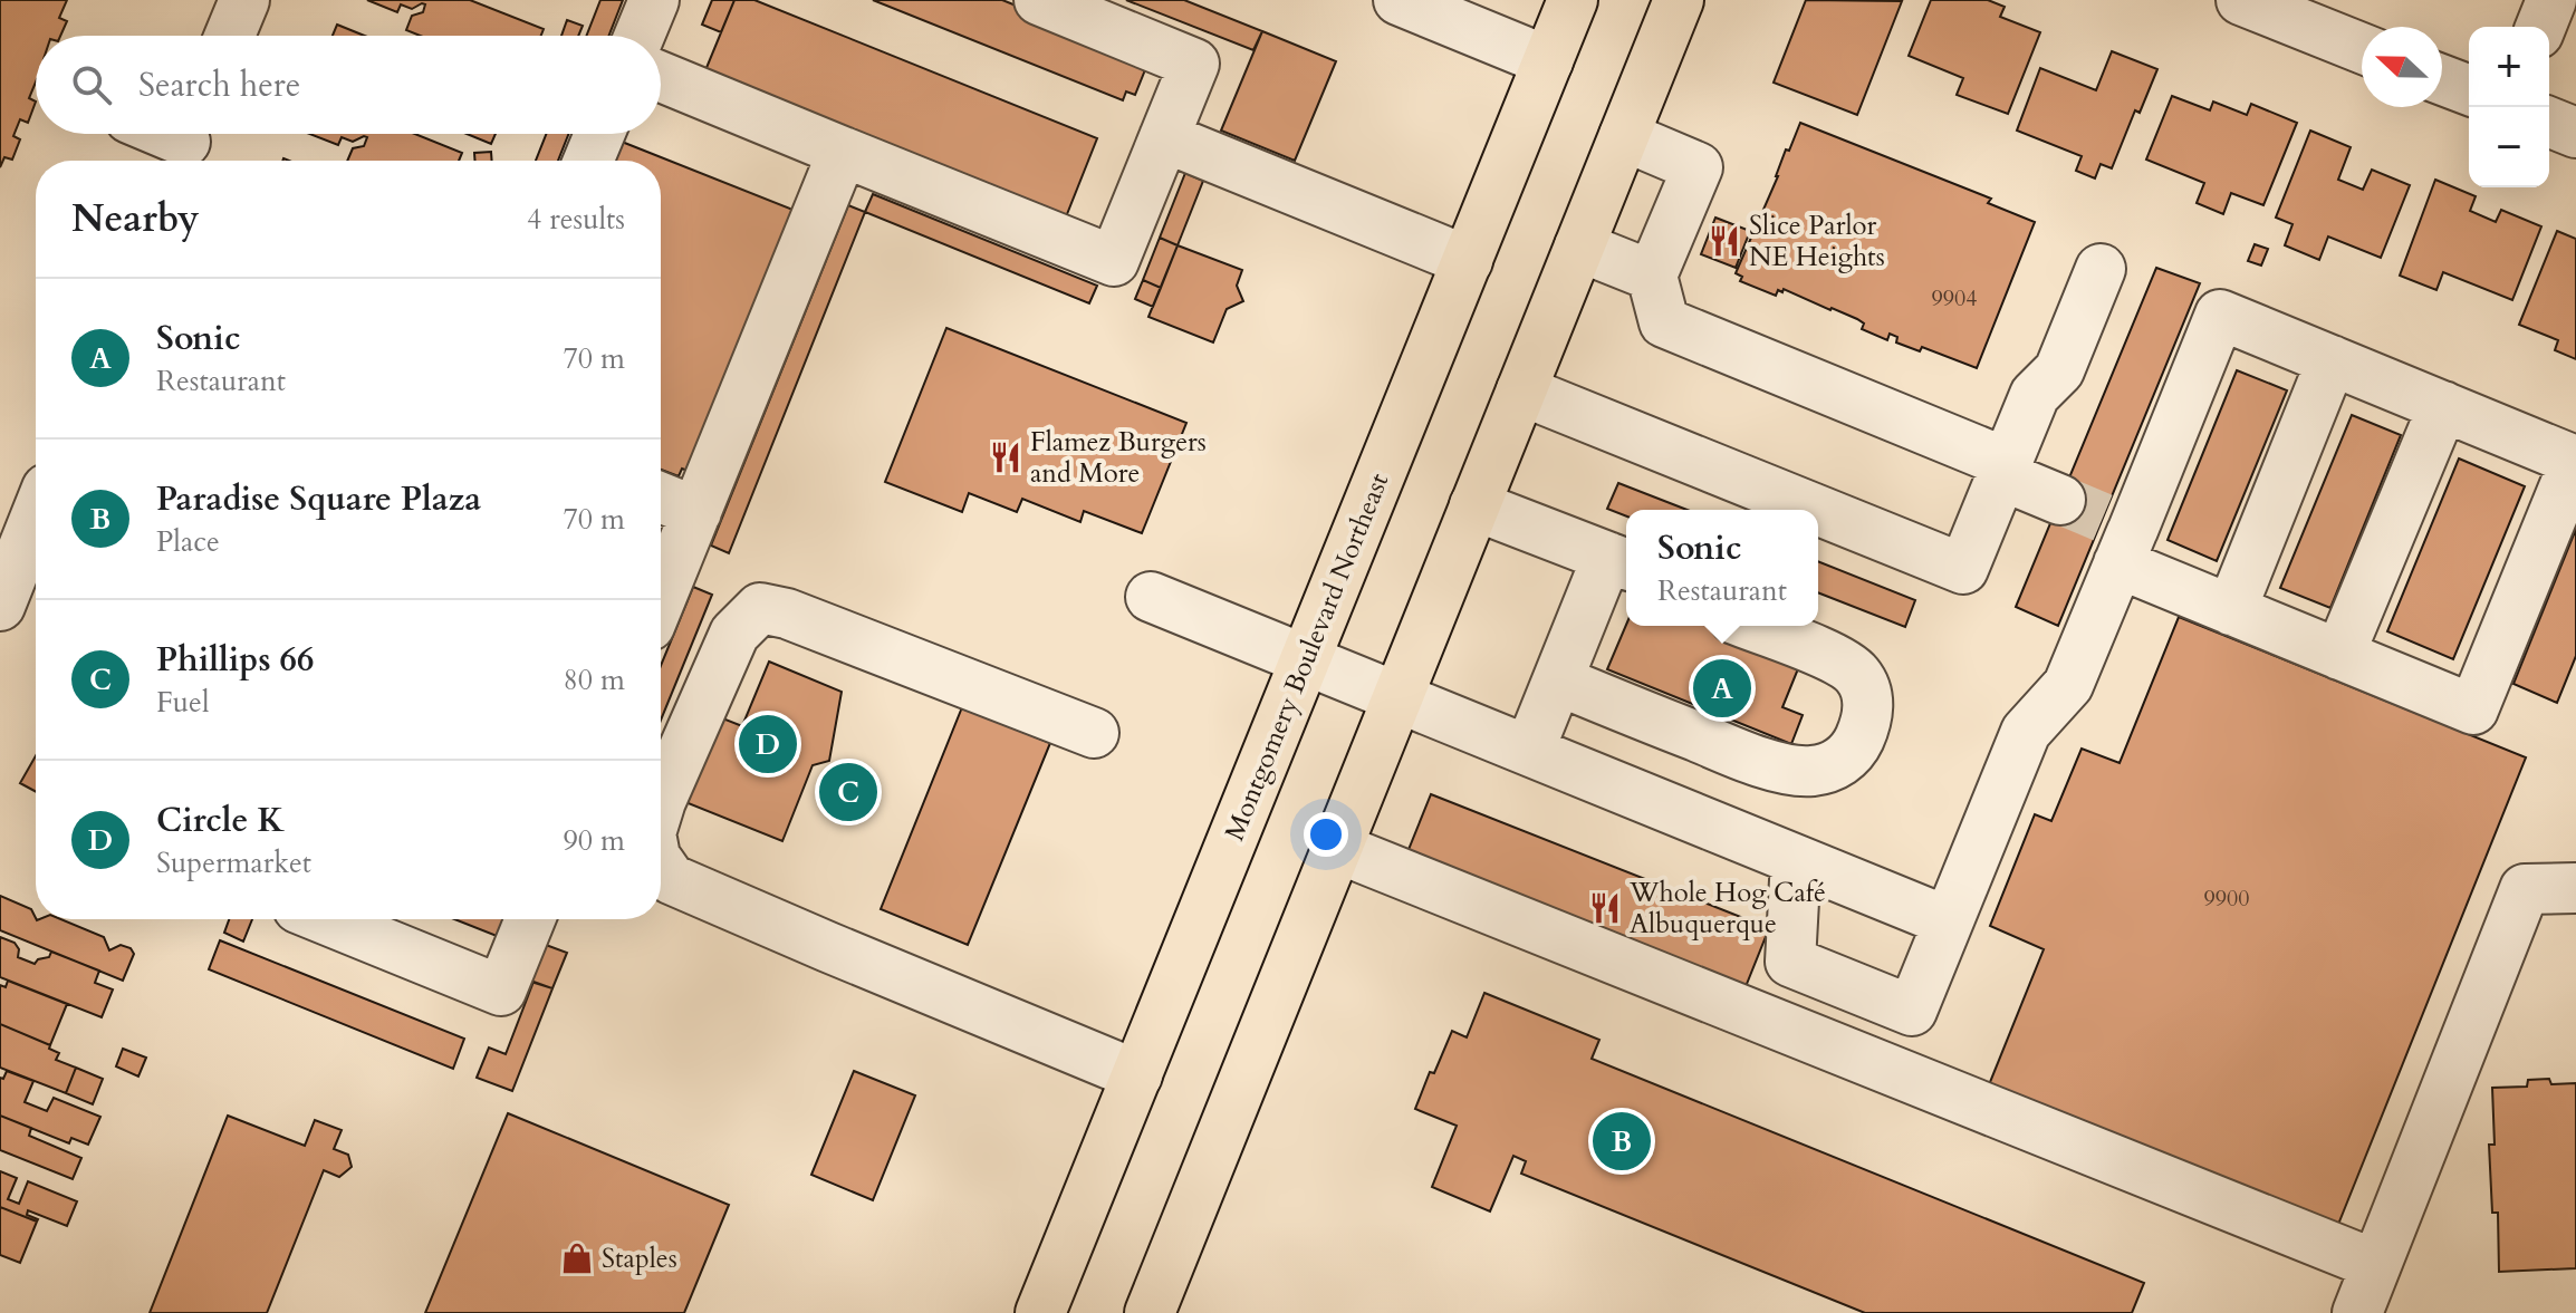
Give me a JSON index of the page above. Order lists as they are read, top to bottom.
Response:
{
  "streets": {
    "main road": ["Montgomery Boulevard Northeast"]
  },
  "places": {
    "restaurant": ["Slice Parlor NE Heights", "Flamez Burgers and More", "Whole Hog Café Albuquerque"],
    "shop": ["Staples"]
  },
  "house_numbers": ["9904", "9900"],
  "north": "left",
  "page": {
    "map_buttons": ["+", "−"],
    "search": "Search here",
    "heading": ["Nearby", "4 results"],
    "list": [
      {
        "mark": "A",
        "name": "Sonic",
        "note": "Restaurant",
        "value": "70 m"
      },
      {
        "mark": "B",
        "name": "Paradise Square Plaza",
        "note": "Place",
        "value": "70 m"
      },
      {
        "mark": "C",
        "name": "Phillips 66",
        "note": "Fuel",
        "value": "80 m"
      },
      {
        "mark": "D",
        "name": "Circle K",
        "note": "Supermarket",
        "value": "90 m"
      }
    ],
    "popup": ["Sonic", "Restaurant"],
    "pins": [
      "A",
      "D",
      "C",
      "B"
    ]
  }
}
